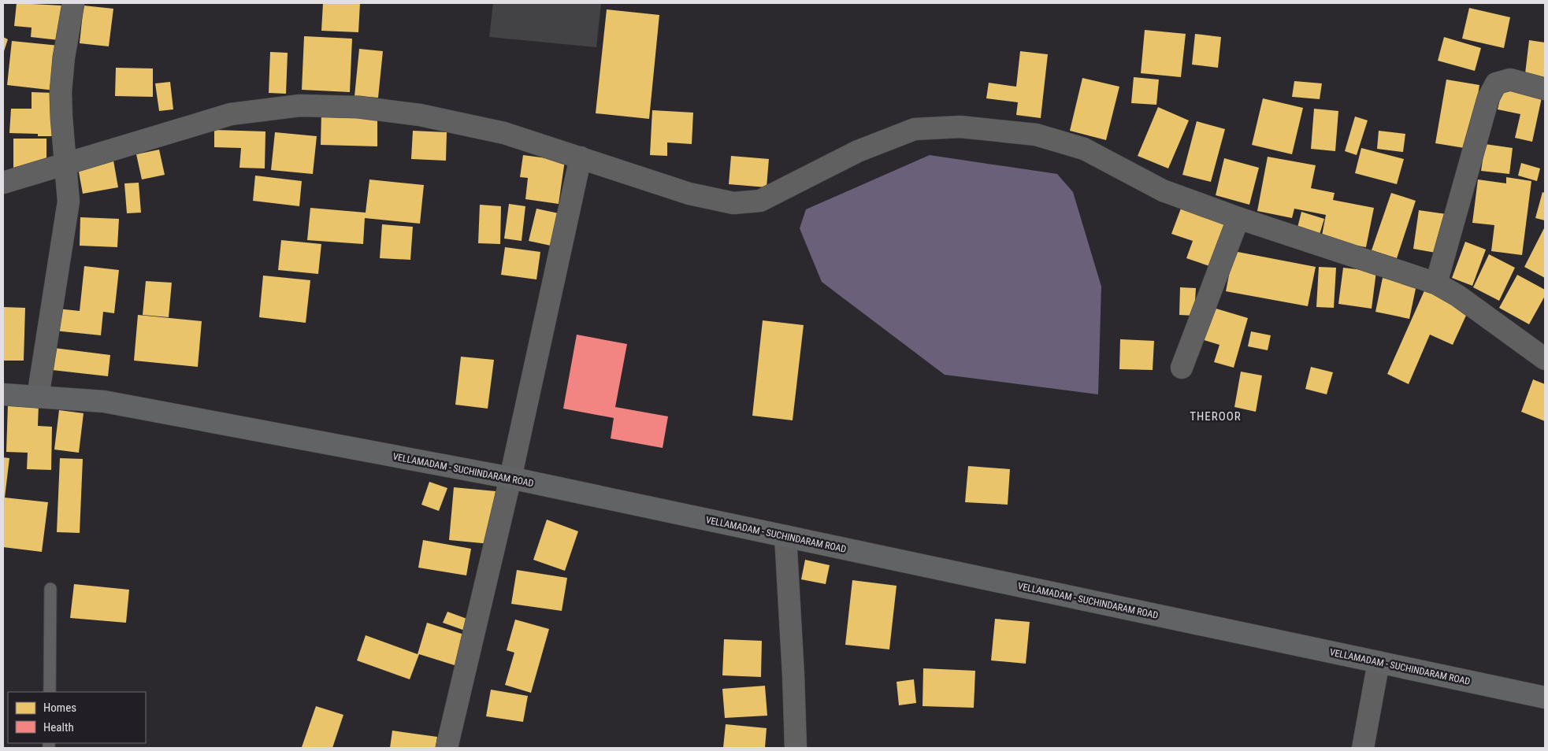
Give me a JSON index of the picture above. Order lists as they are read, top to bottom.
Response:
{
  "streets": {
    "main road": ["VELLAMADAM - SUCHINDARAM ROAD"]
  },
  "districts": ["THEROOR"],
  "legend": ["Homes", "Health"]
}
